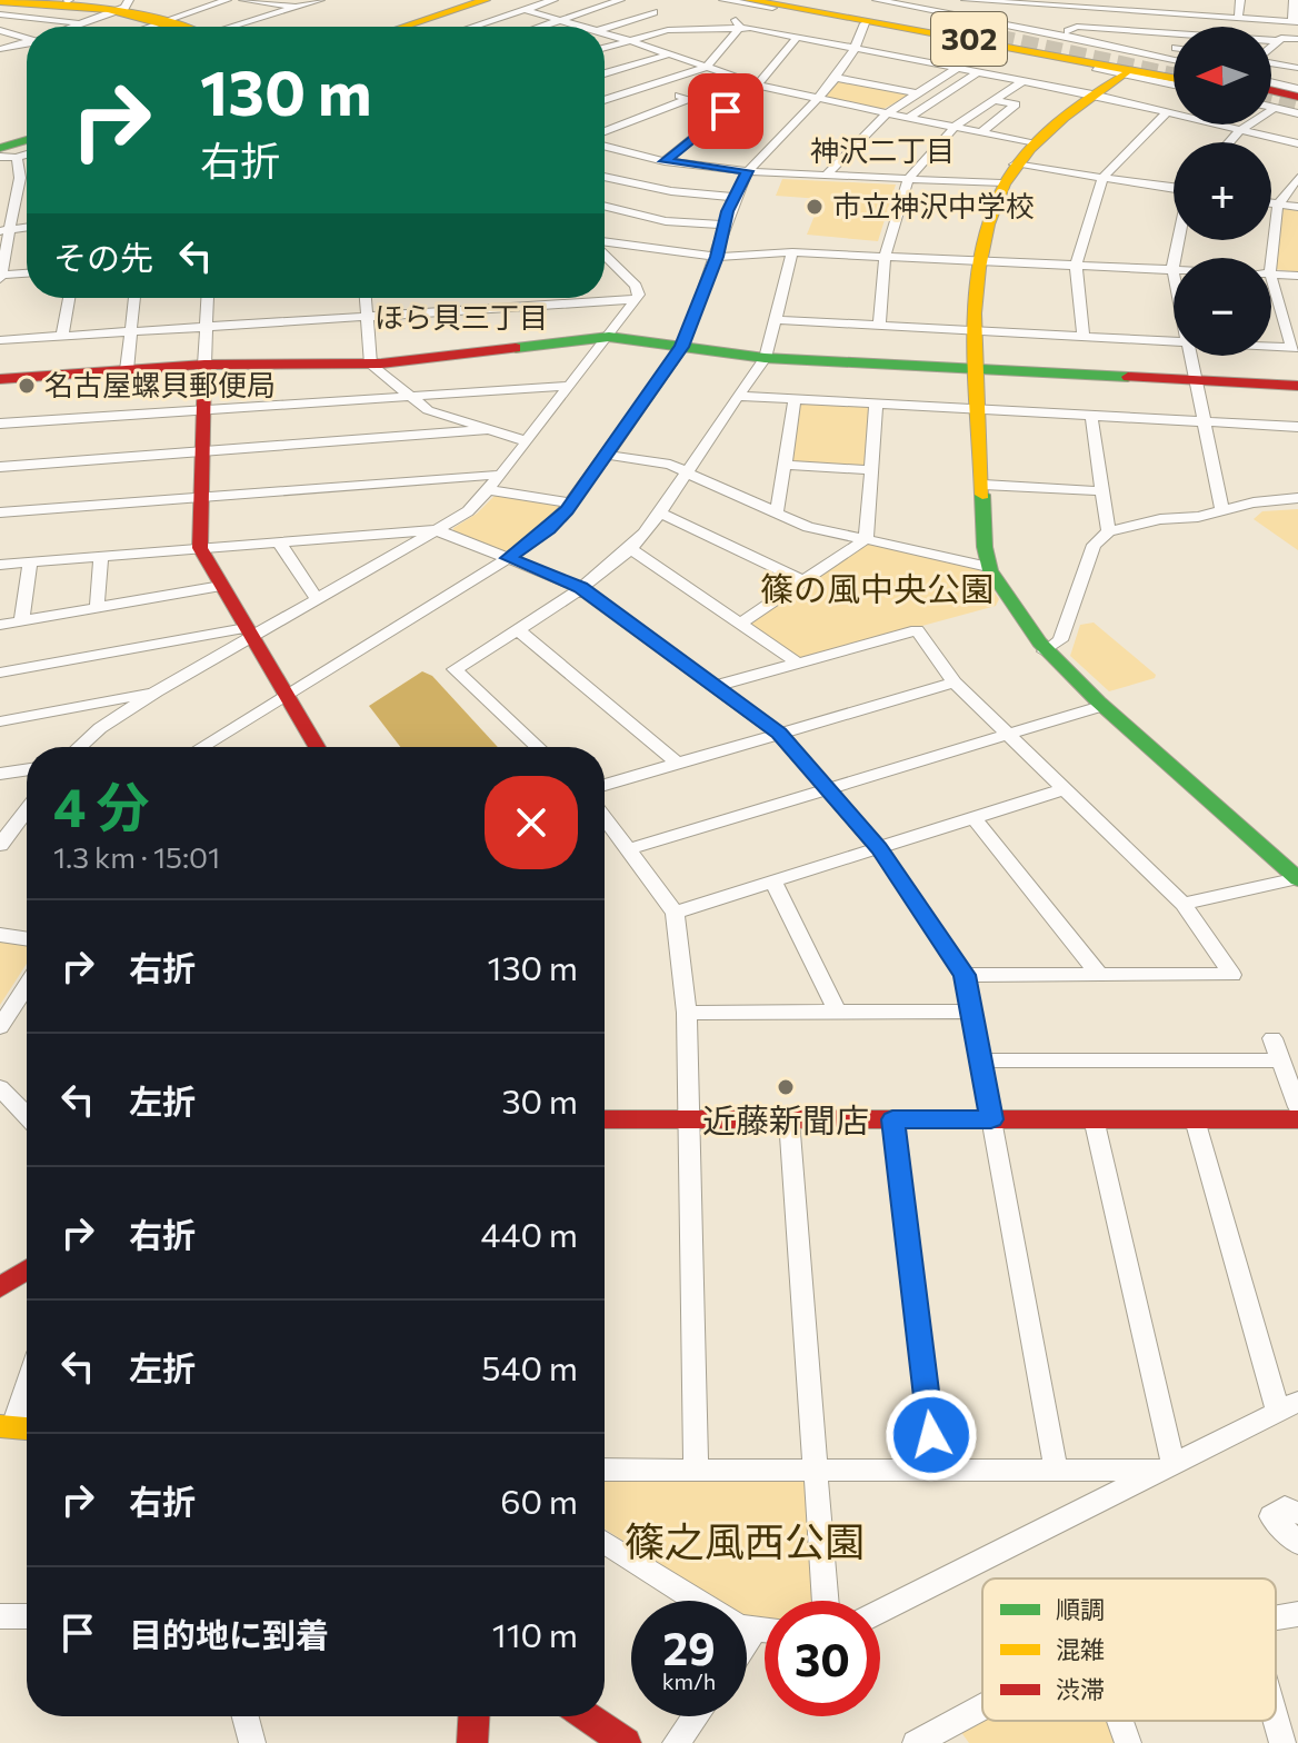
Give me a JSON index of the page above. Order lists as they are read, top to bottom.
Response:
{
  "streets": {
    "main road": ["302"]
  },
  "districts": ["神沢二丁目", "ほら貝三丁目"],
  "parks": ["篠の風中央公園", "篠之風西公園"],
  "places": ["市立神沢中学校", "名古屋螺貝郵便局", "近藤新聞店"],
  "legend": ["順調", "混雑", "渋滞"],
  "north": "left",
  "page": {
    "map_buttons": ["+", "−"],
    "turn": ["130 m", "右折"],
    "then": "その先",
    "heading": ["4 分", "1.3 km · 15:01"],
    "list": [
      {
        "name": "右折",
        "value": "130 m"
      },
      {
        "name": "左折",
        "value": "30 m"
      },
      {
        "name": "右折",
        "value": "440 m"
      },
      {
        "name": "左折",
        "value": "540 m"
      },
      {
        "name": "右折",
        "value": "60 m"
      },
      {
        "name": "目的地に到着",
        "value": "110 m"
      }
    ],
    "speed": "29 km/h",
    "limit": "30"
  }
}
